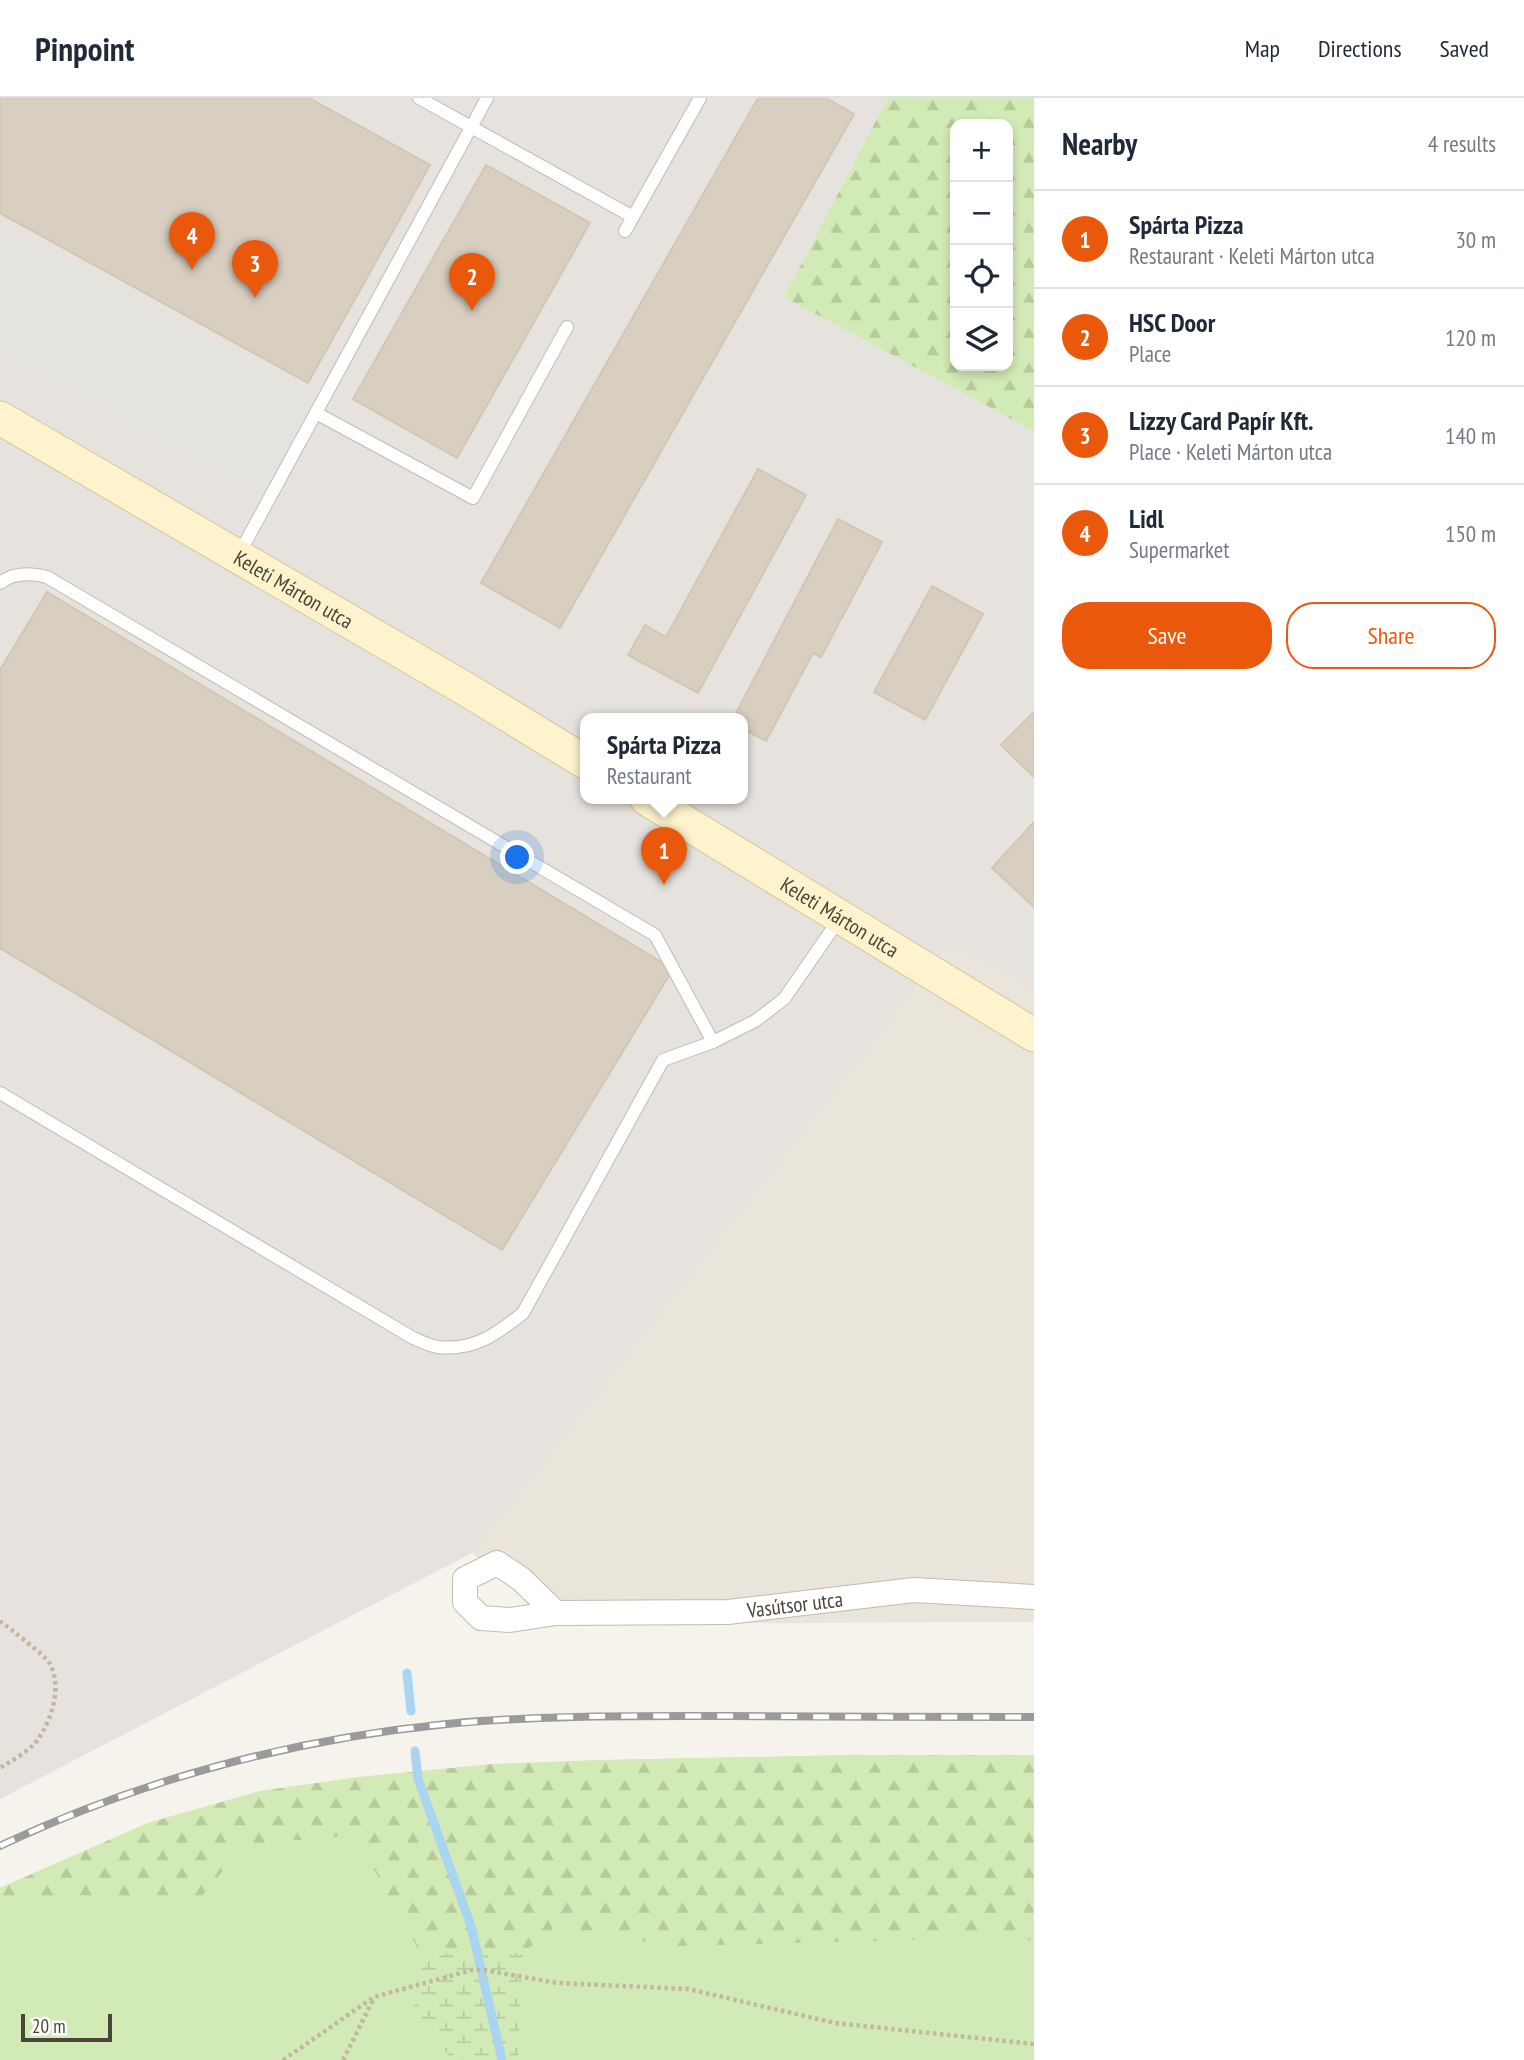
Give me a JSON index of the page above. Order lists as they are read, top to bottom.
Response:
{
  "streets": {
    "main road": ["Keleti Márton utca"],
    "street": ["Vasútsor utca"]
  },
  "scale_bar": "20 m",
  "page": {
    "header": "Pinpoint",
    "nav": ["Map", "Directions", "Saved"],
    "heading": ["Nearby", "4 results"],
    "map_buttons": ["+", "−"],
    "list": [
      {
        "mark": "1",
        "name": "Spárta Pizza",
        "note": "Restaurant · Keleti Márton utca",
        "value": "30 m"
      },
      {
        "mark": "2",
        "name": "HSC Door",
        "note": "Place",
        "value": "120 m"
      },
      {
        "mark": "3",
        "name": "Lizzy Card Papír Kft.",
        "note": "Place · Keleti Márton utca",
        "value": "140 m"
      },
      {
        "mark": "4",
        "name": "Lidl",
        "note": "Supermarket",
        "value": "150 m"
      }
    ],
    "pins": [
      "4",
      "3",
      "2",
      "1"
    ],
    "buttons": ["Save", "Share"],
    "popup": ["Spárta Pizza", "Restaurant"],
    "scale": "20 m"
  }
}
